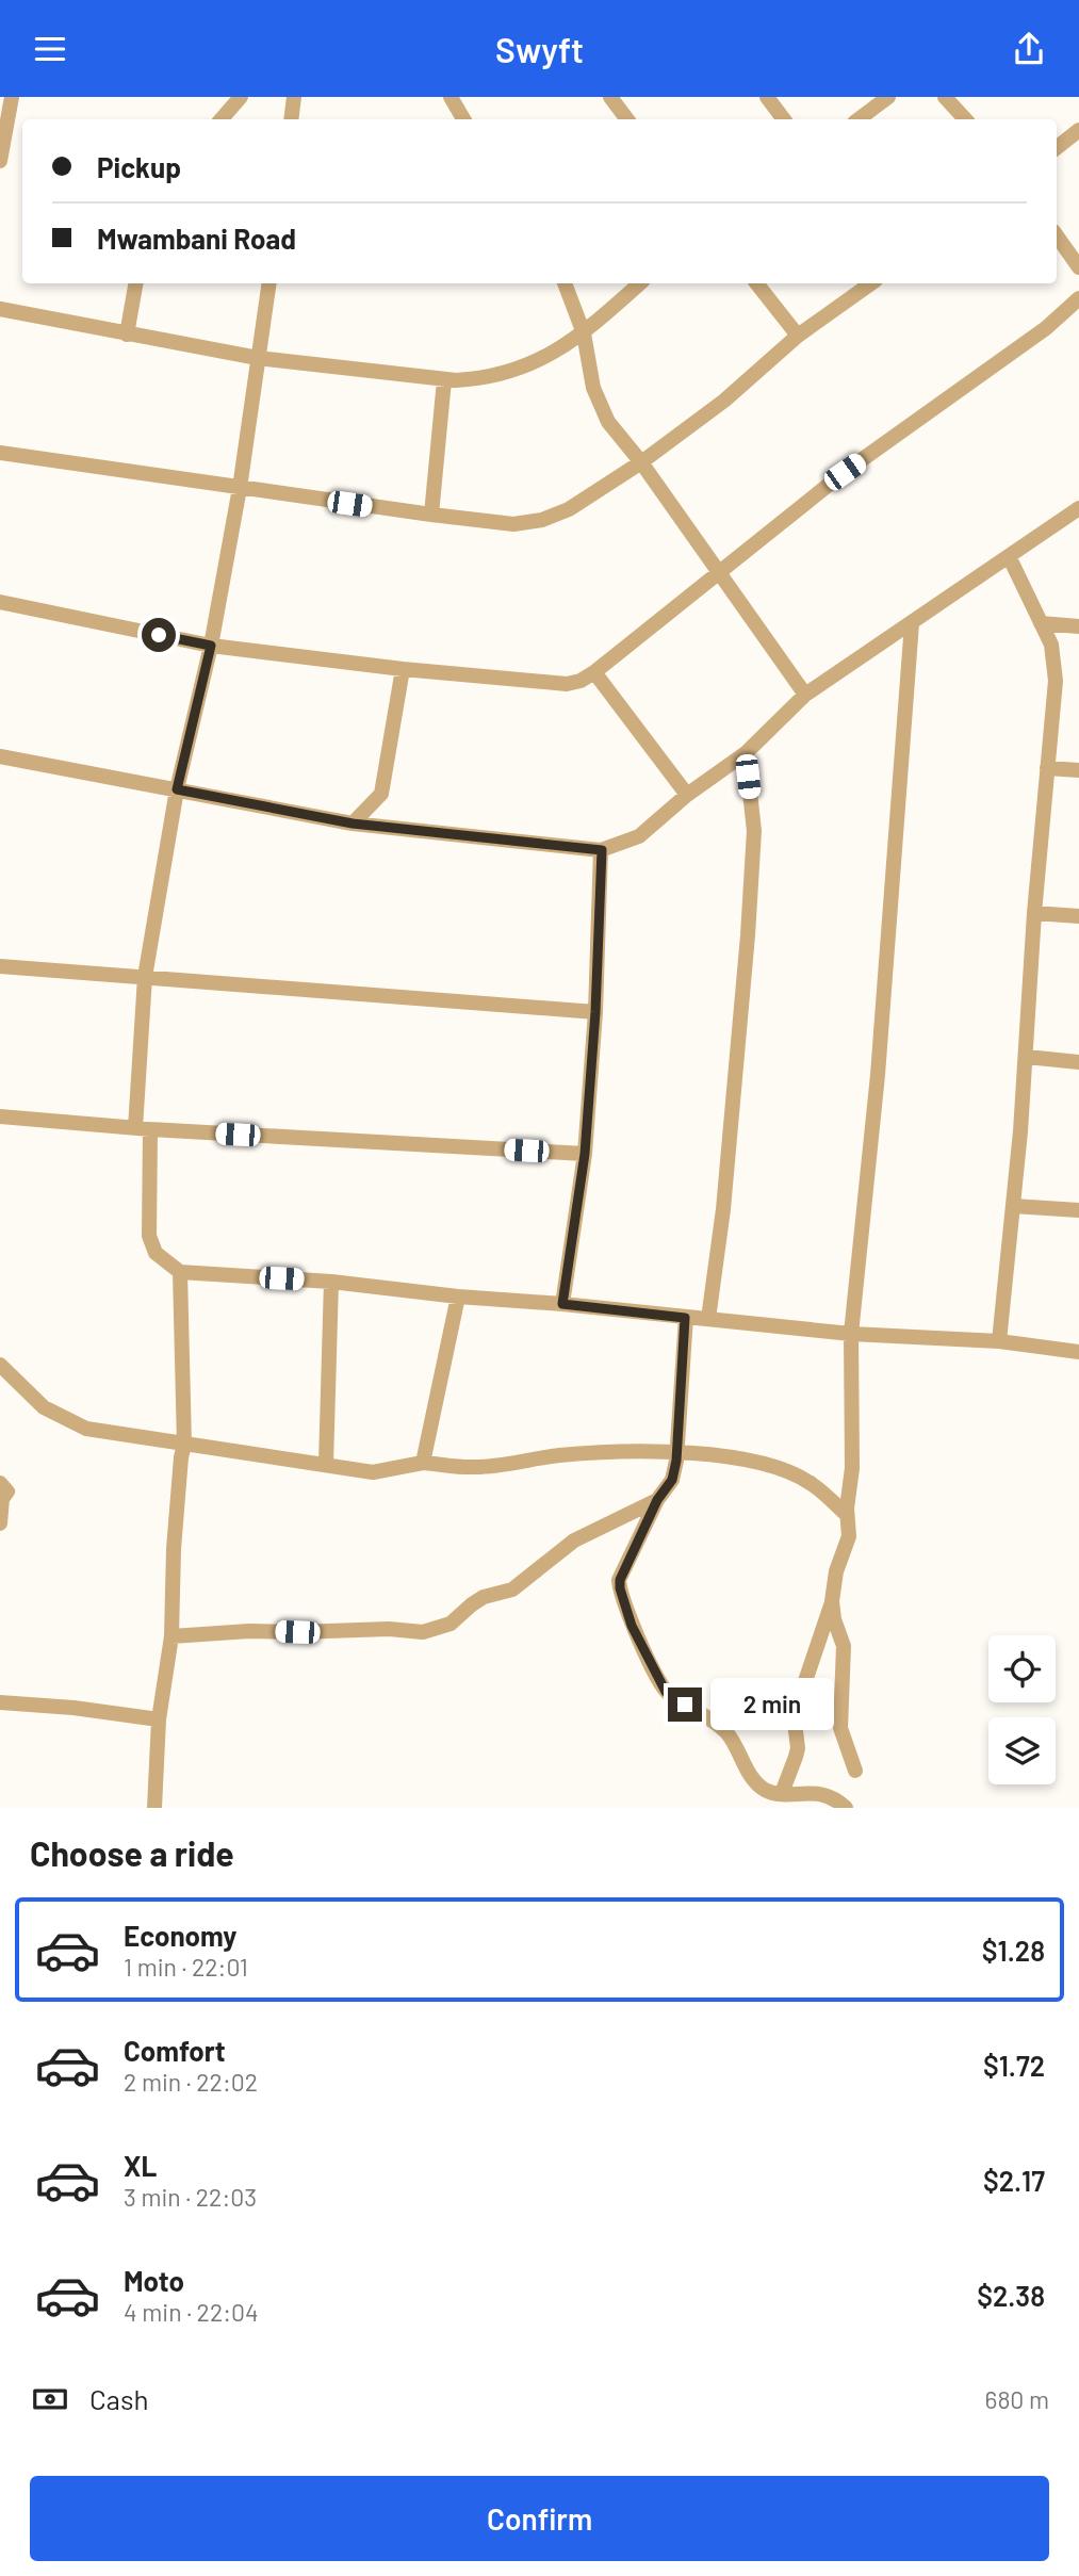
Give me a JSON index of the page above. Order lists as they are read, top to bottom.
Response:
{
  "page": {
    "header": "Swyft",
    "banner": ["Pickup", "Mwambani Road"],
    "bubble": "2 min",
    "heading": "Choose a ride",
    "list": [
      {
        "name": "Economy",
        "note": "1 min · 22:01",
        "value": "$1.28"
      },
      {
        "name": "Comfort",
        "note": "2 min · 22:02",
        "value": "$1.72"
      },
      {
        "name": "XL",
        "note": "3 min · 22:03",
        "value": "$2.17"
      },
      {
        "name": "Moto",
        "note": "4 min · 22:04",
        "value": "$2.38"
      }
    ],
    "pay": ["Cash", "680 m"],
    "buttons": "Confirm"
  }
}
